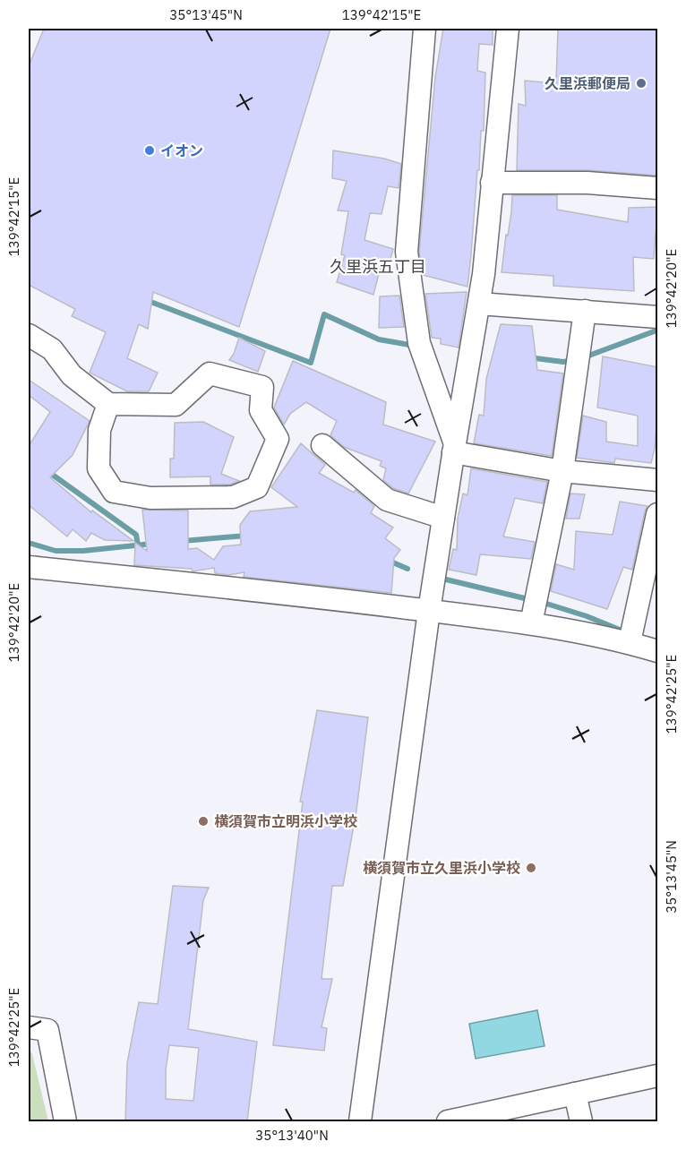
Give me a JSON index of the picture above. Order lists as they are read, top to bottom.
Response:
{
  "districts": ["久里浜五丁目"],
  "places": [
    "久里浜郵便局",
    "イオン",
    "横須賀市立明浜小学校",
    "横須賀市立久里浜小学校"
  ],
  "coordinates": [
    "35°13'45\"N",
    "139°42'15\"E",
    "139°42'20\"E",
    "139°42'25\"E",
    "35°13'40\"N"
  ]
}
